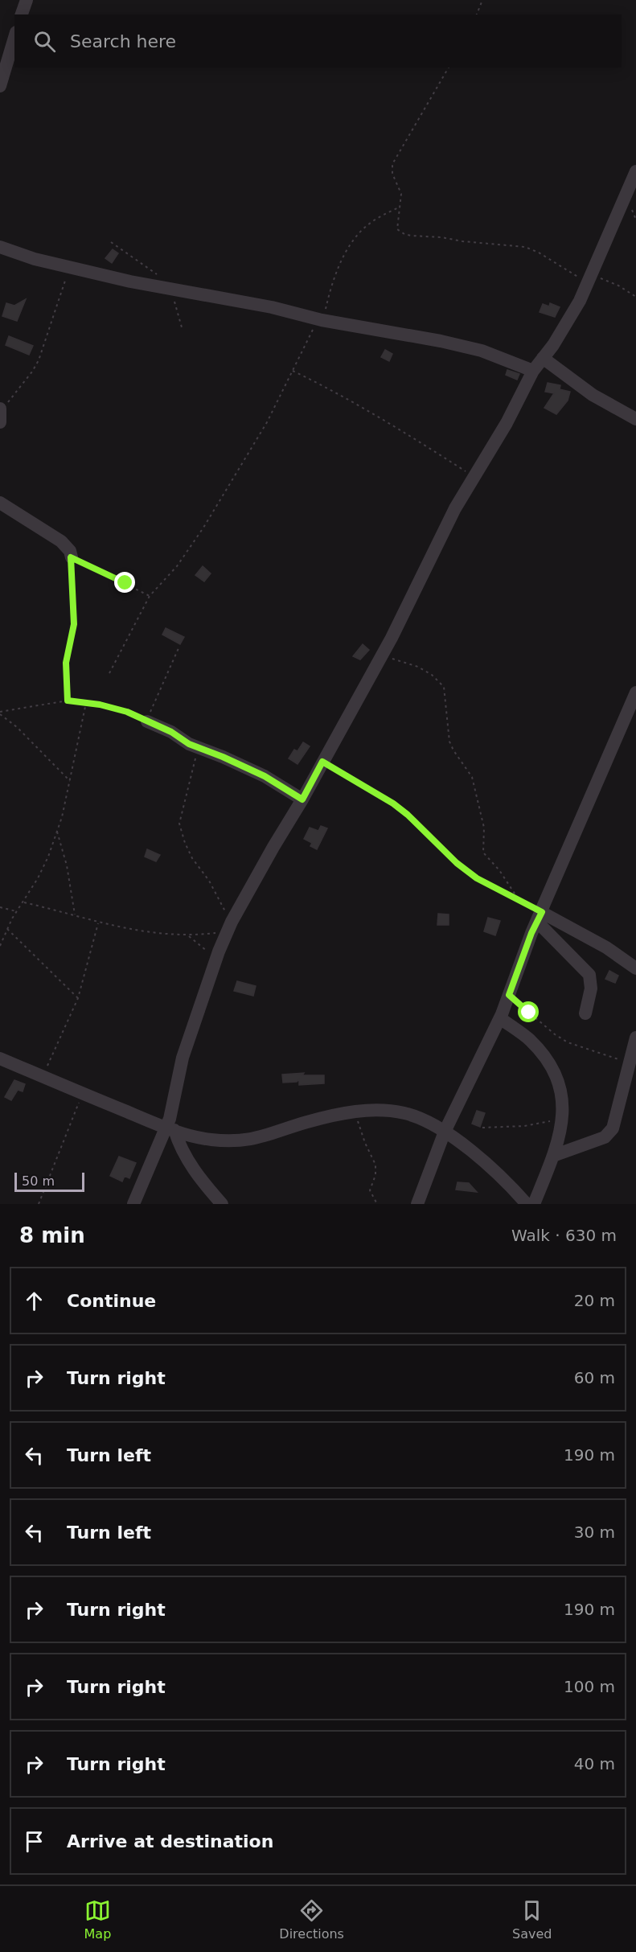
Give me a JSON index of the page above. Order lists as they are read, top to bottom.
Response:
{
  "scale_bar": "50 m",
  "page": {
    "search": "Search here",
    "scale": "50 m",
    "heading": ["8 min", "Walk · 630 m"],
    "list": [
      ["Continue", "20 m"],
      ["Turn right", "60 m"],
      ["Turn left", "190 m"],
      ["Turn left", "30 m"],
      ["Turn right", "190 m"],
      ["Turn right", "100 m"],
      ["Turn right", "40 m"],
      "Arrive at destination"
    ],
    "nav": ["Map", "Directions", "Saved"]
  }
}
